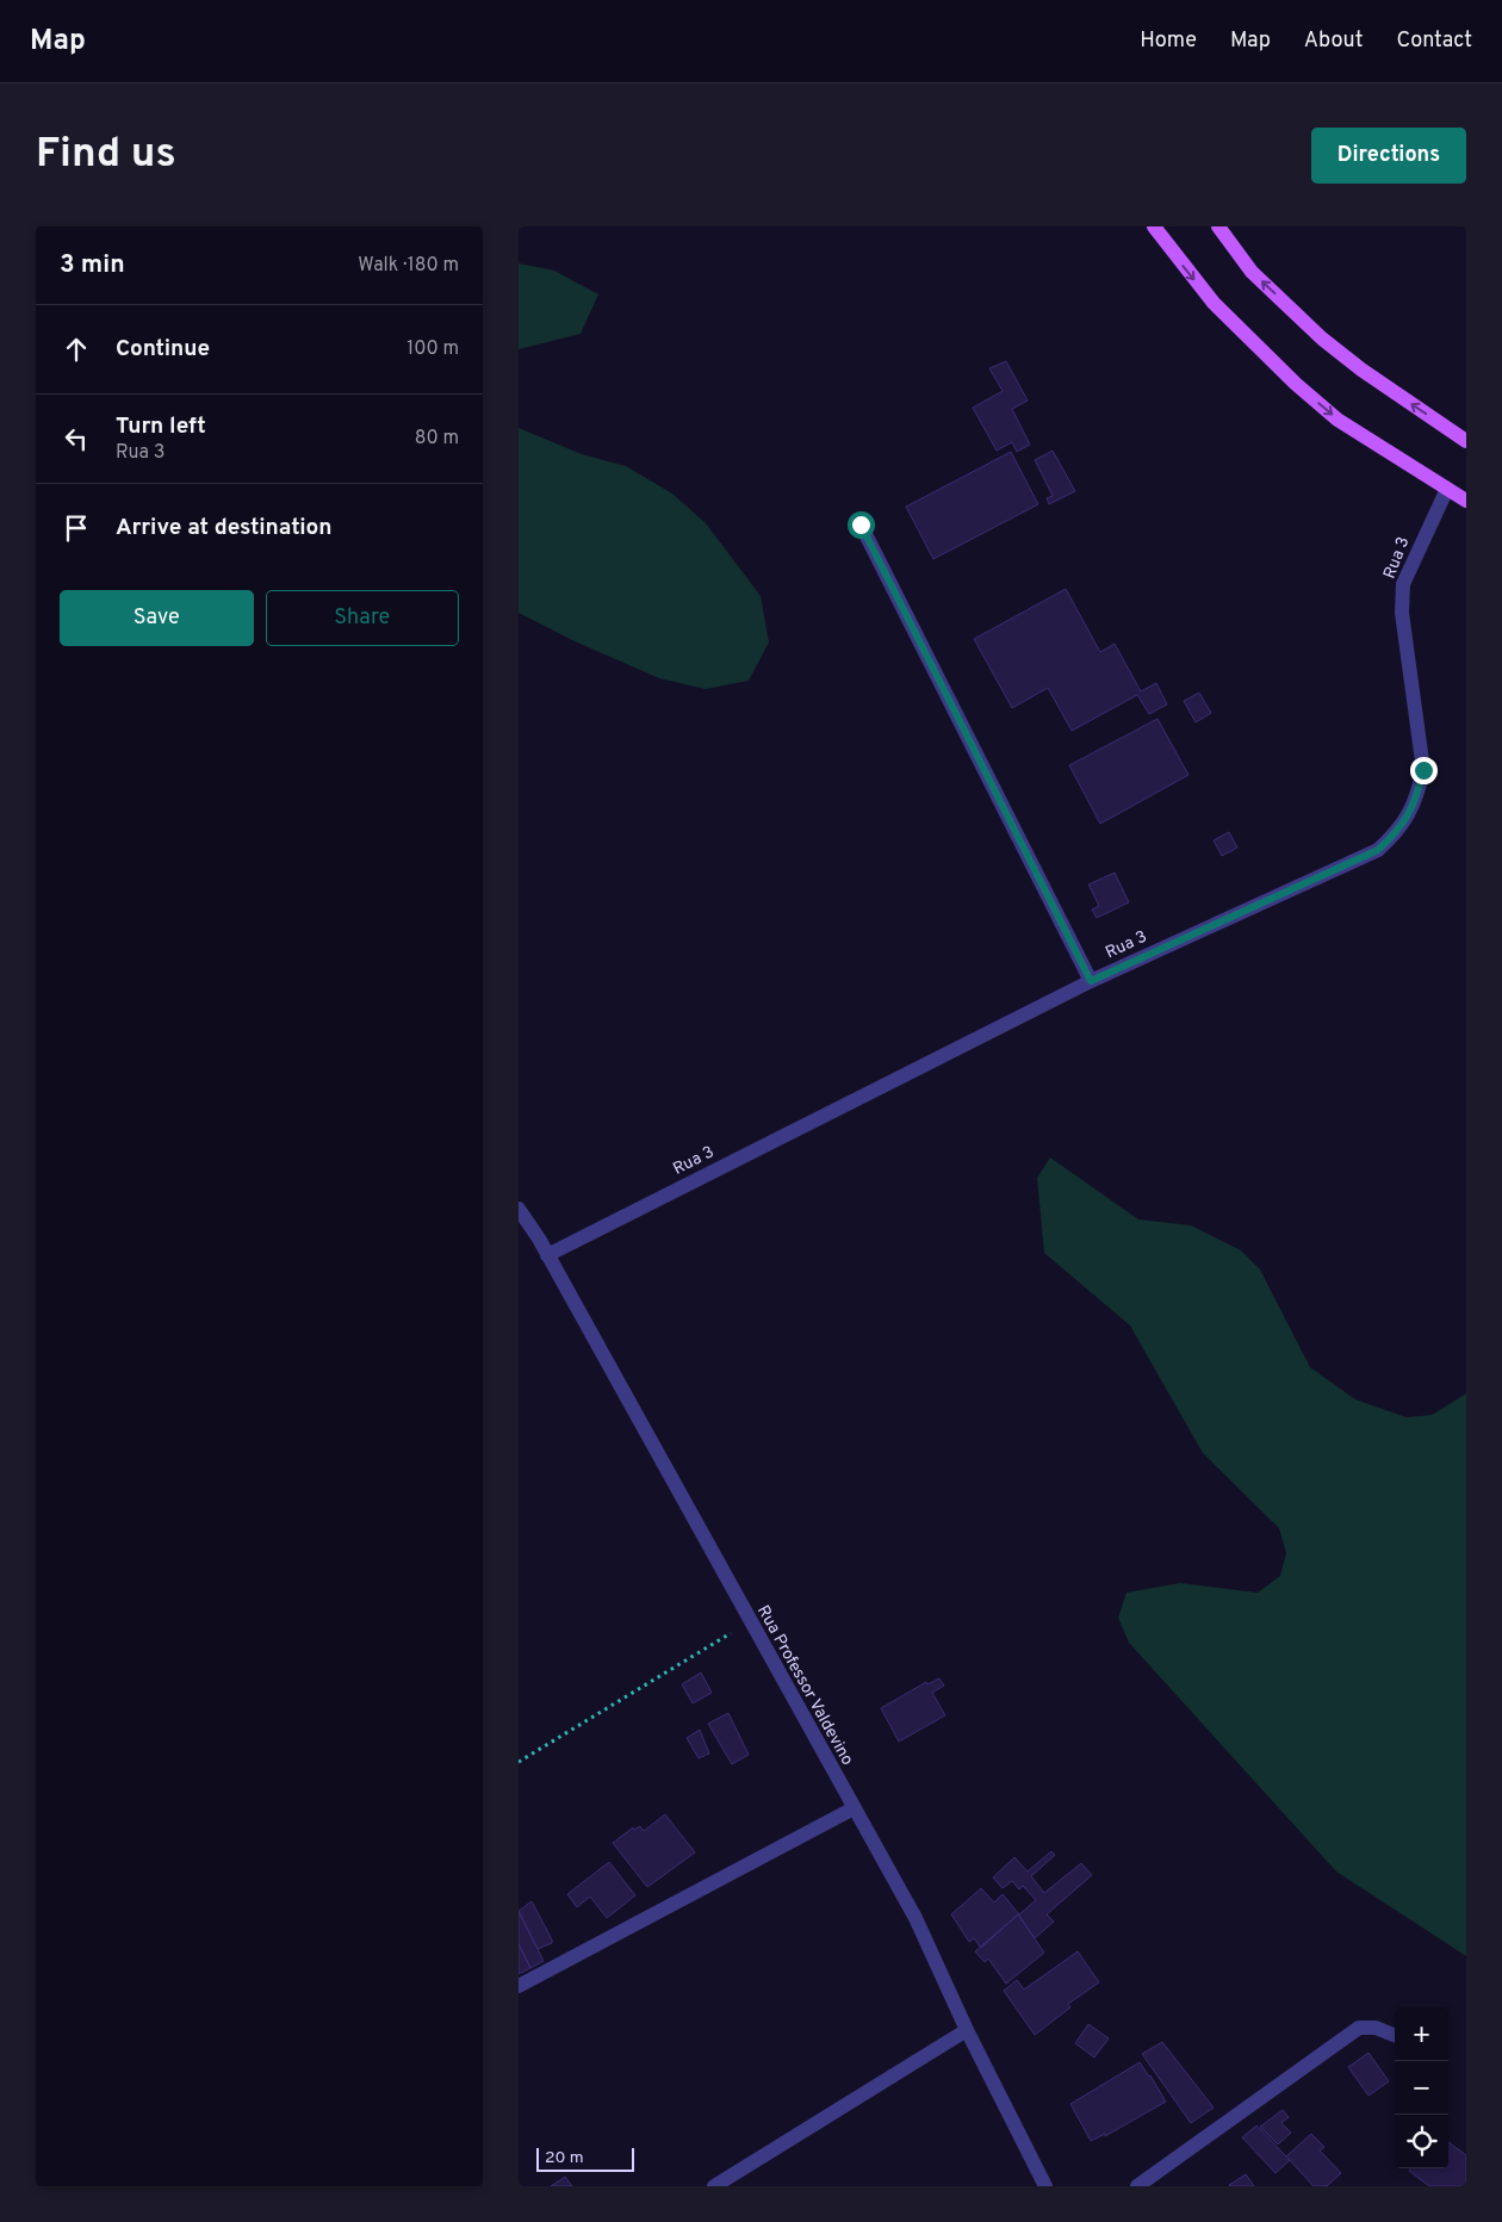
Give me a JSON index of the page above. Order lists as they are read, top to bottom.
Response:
{
  "streets": {
    "street": ["Rua 3", "Rua Professor Valdevino"]
  },
  "crossings": [
    ["Rua 3", "Rua Professor Valdevino"]
  ],
  "scale_bar": "20 m",
  "page": {
    "header": "Map",
    "nav": [
      "Home",
      "Map",
      "About",
      "Contact"
    ],
    "buttons": [
      "Directions",
      ["Save", "Share"]
    ],
    "title": "Find us",
    "heading": ["3 min", "Walk · 180 m"],
    "list": [
      ["Continue", "100 m"],
      ["Turn left", "Rua 3", "80 m"],
      "Arrive at destination"
    ],
    "map_buttons": ["+", "−"],
    "scale": "20 m"
  }
}
